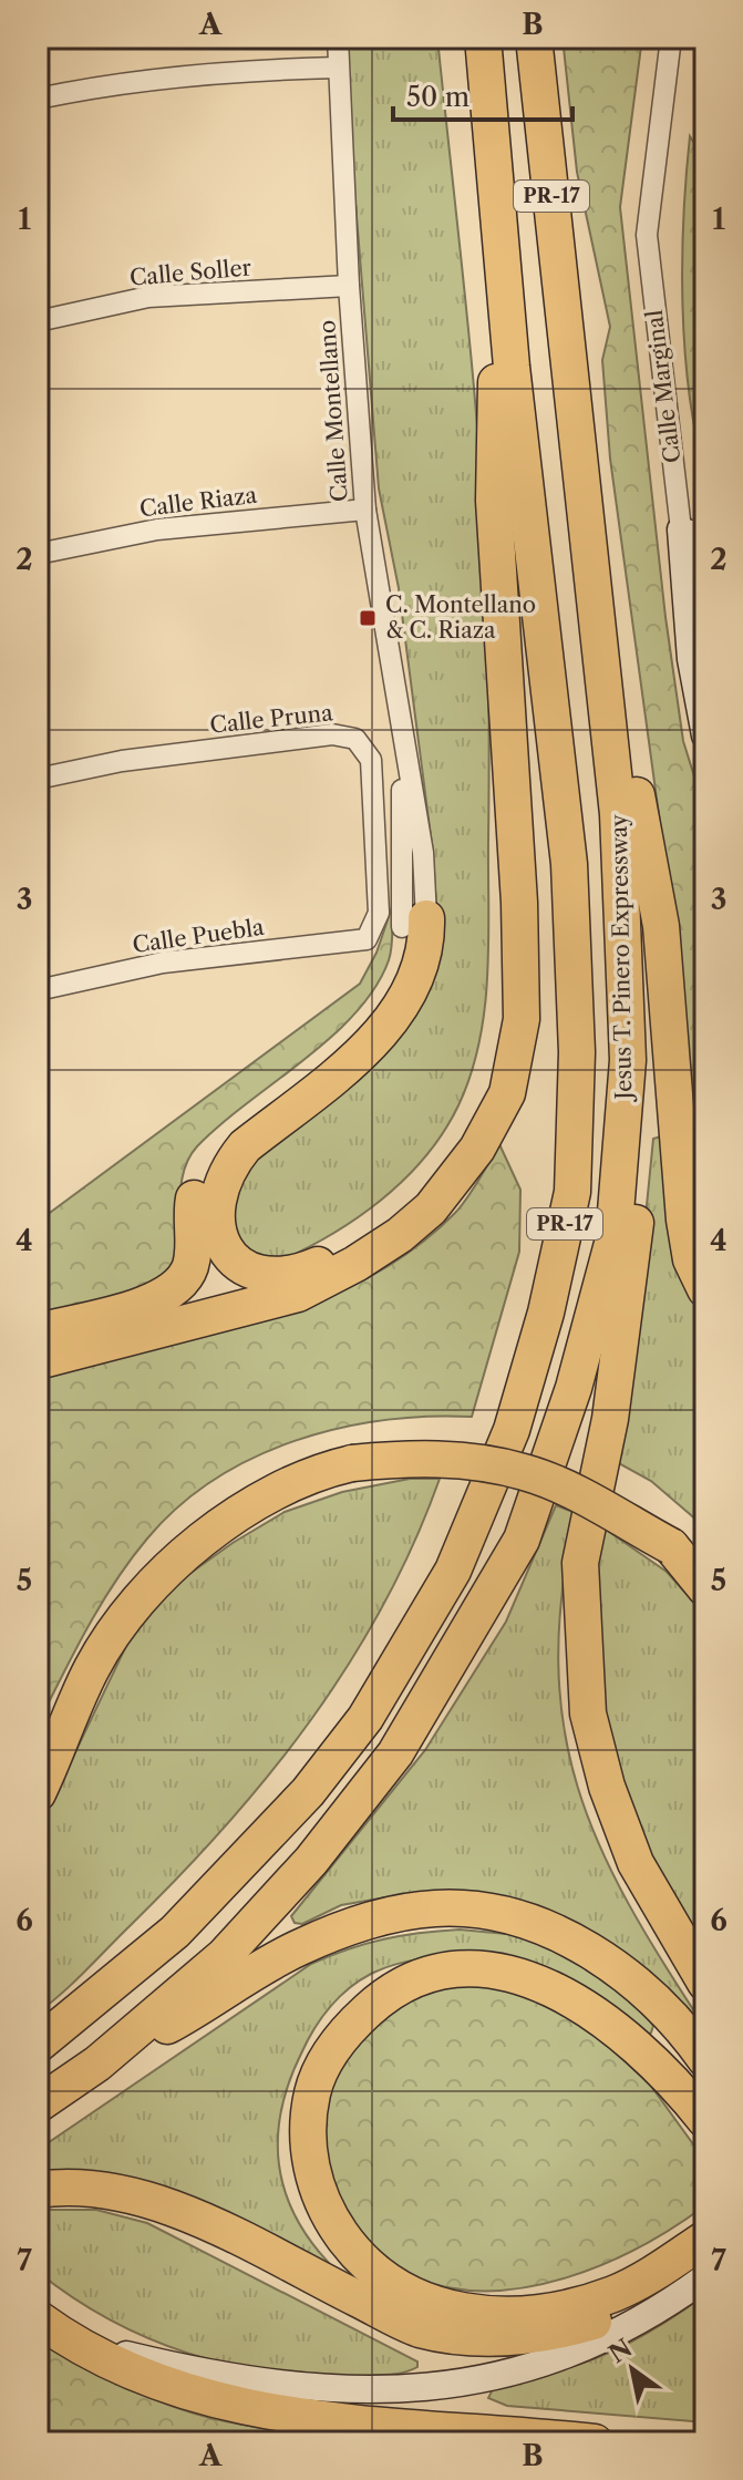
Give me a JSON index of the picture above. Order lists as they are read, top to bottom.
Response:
{
  "streets": {
    "highway": ["PR-17", "Jesus T. Pinero Expressway"],
    "street": [
      "Calle Soller",
      "Calle Marginal",
      "Calle Montellano",
      "Calle Riaza",
      "Calle Pruna",
      "Calle Puebla"
    ]
  },
  "crossings": [
    ["Calle Soller", "Calle Montellano"],
    ["Calle Montellano", "Calle Riaza"],
    ["Calle Pruna", "Calle Puebla"]
  ],
  "places": {
    "transit": ["C. Montellano & C. Riaza"]
  },
  "scale_bar": "50 m",
  "north": "top left",
  "grid": {
    "columns": ["A", "B"],
    "rows": [
      "1",
      "2",
      "3",
      "4",
      "5",
      "6",
      "7"
    ]
  }
}
